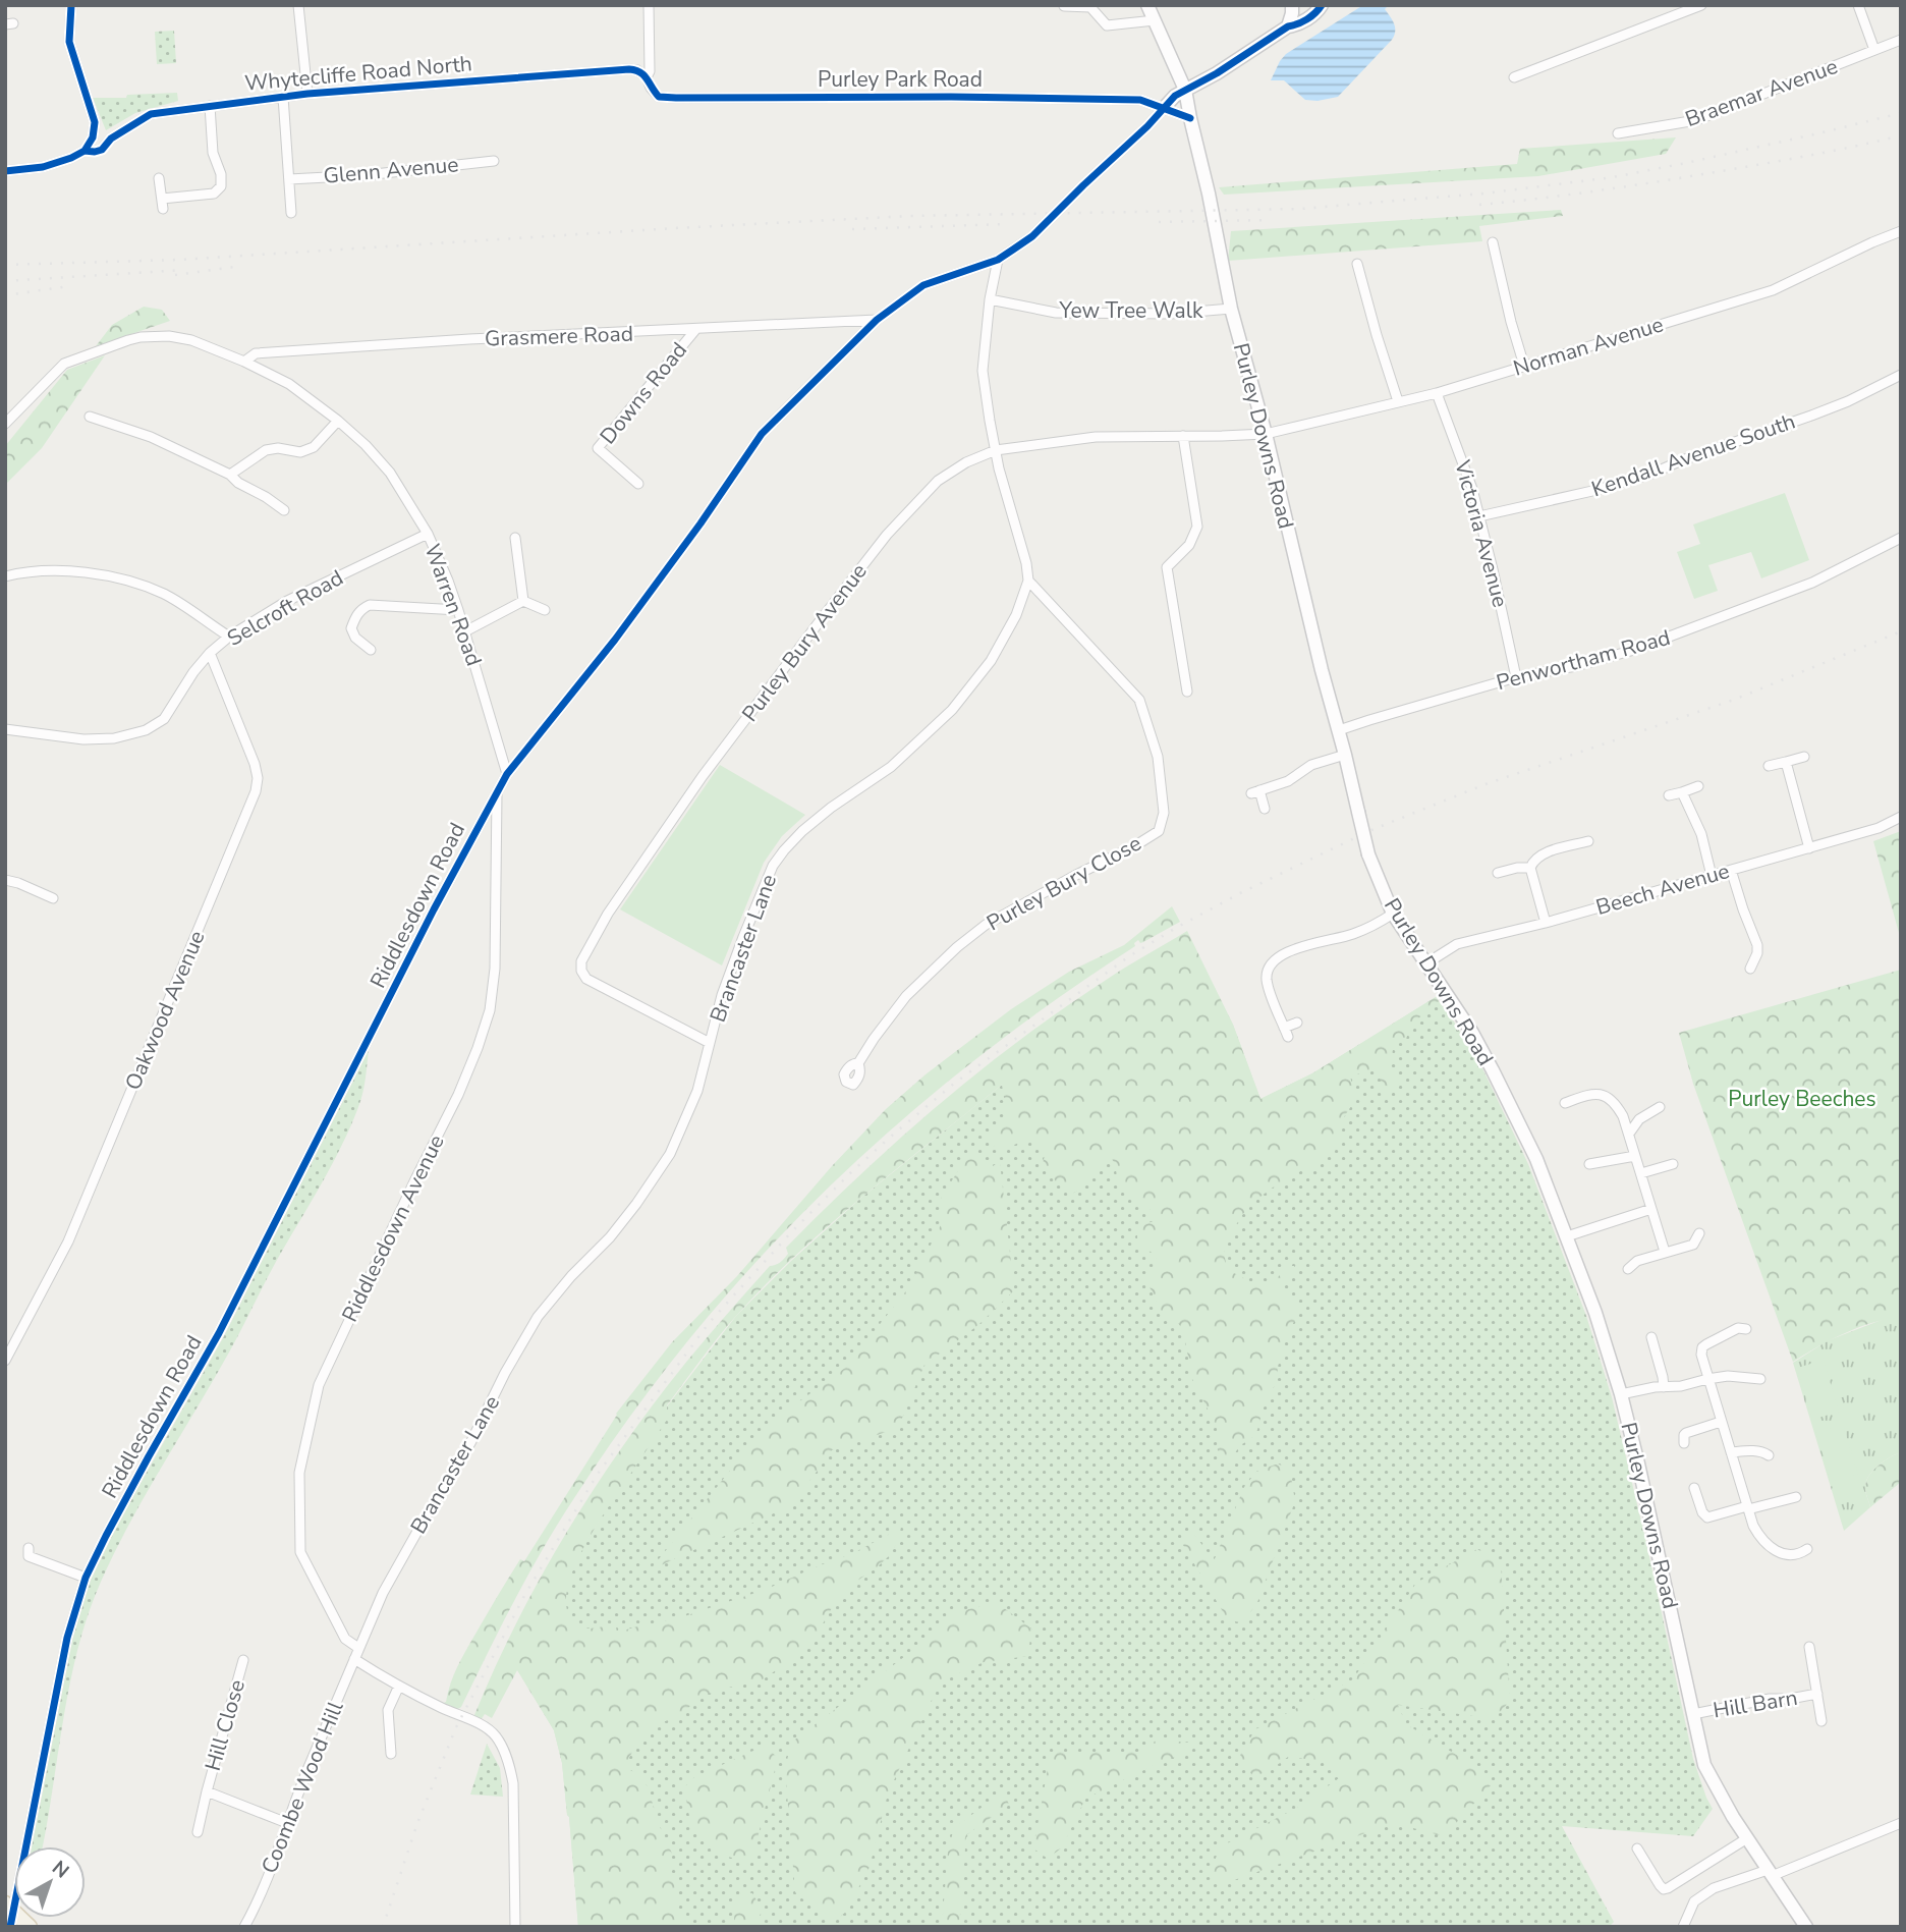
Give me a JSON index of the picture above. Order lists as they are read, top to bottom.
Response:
{
  "streets": {
    "street": [
      "Whytecliffe Road North",
      "Purley Park Road",
      "Braemar Avenue",
      "Glenn Avenue",
      "Yew Tree Walk",
      "Grasmere Road",
      "Norman Avenue",
      "Downs Road",
      "Purley Downs Road",
      "Kendall Avenue South",
      "Victoria Avenue",
      "Warren Road",
      "Selcroft Road",
      "Purley Bury Avenue",
      "Penwortham Road",
      "Purley Bury Close",
      "Beech Avenue",
      "Riddlesdown Road",
      "Brancaster Lane",
      "Oakwood Avenue",
      "Riddlesdown Avenue",
      "Hill Barn",
      "Hill Close",
      "Coombe Wood Hill"
    ]
  },
  "crossings": [
    ["Whytecliffe Road North", "Purley Park Road"],
    ["Purley Park Road", "Riddlesdown Road"],
    ["Yew Tree Walk", "Purley Downs Road"],
    ["Grasmere Road", "Downs Road"],
    ["Grasmere Road", "Warren Road"],
    ["Grasmere Road", "Riddlesdown Road"],
    ["Norman Avenue", "Purley Downs Road"],
    ["Norman Avenue", "Victoria Avenue"],
    ["Norman Avenue", "Purley Bury Avenue"],
    ["Purley Downs Road", "Purley Bury Avenue"],
    ["Purley Downs Road", "Penwortham Road"],
    ["Purley Downs Road", "Beech Avenue"],
    ["Purley Downs Road", "Riddlesdown Road"],
    ["Purley Downs Road", "Hill Barn"],
    ["Kendall Avenue South", "Victoria Avenue"],
    ["Victoria Avenue", "Penwortham Road"],
    ["Warren Road", "Selcroft Road"],
    ["Warren Road", "Riddlesdown Road"],
    ["Selcroft Road", "Oakwood Avenue"],
    ["Purley Bury Avenue", "Brancaster Lane"],
    ["Purley Bury Close", "Brancaster Lane"],
    ["Riddlesdown Road", "Riddlesdown Avenue"],
    ["Brancaster Lane", "Riddlesdown Avenue"],
    ["Brancaster Lane", "Coombe Wood Hill"],
    ["Riddlesdown Avenue", "Coombe Wood Hill"],
    ["Hill Close", "Coombe Wood Hill"]
  ],
  "parks": ["Purley Beeches"],
  "north": "top right"
}
